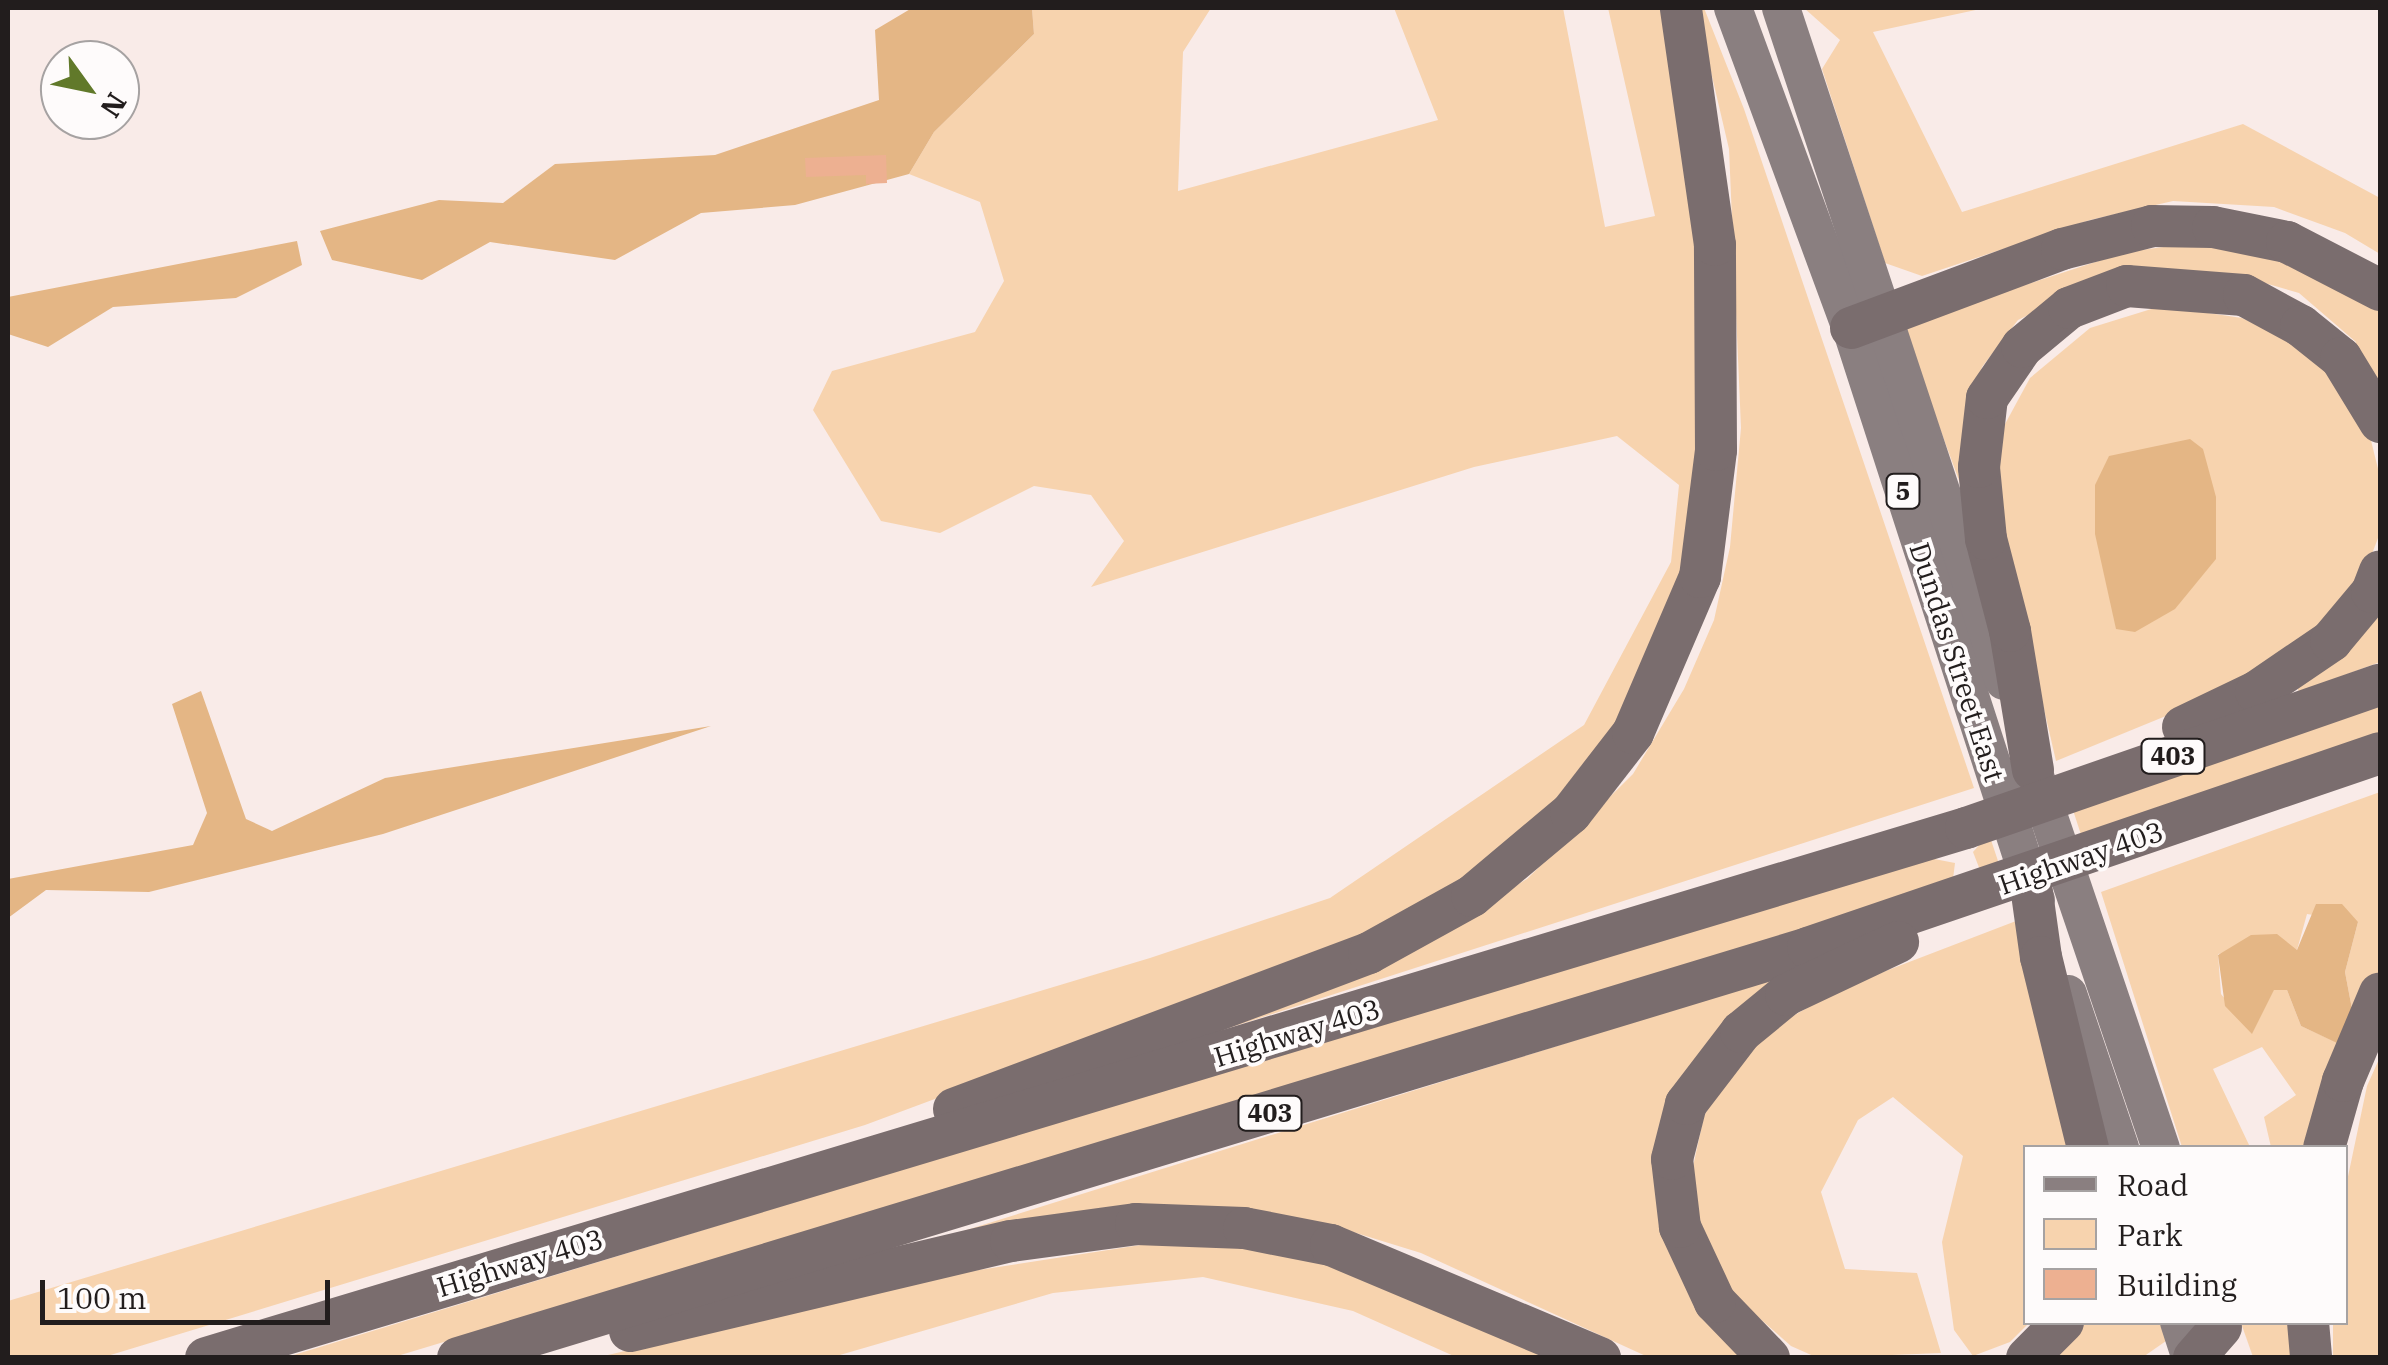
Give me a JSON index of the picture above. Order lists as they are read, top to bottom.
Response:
{
  "streets": {
    "highway": ["403", "Highway 403"],
    "main road": ["5", "Dundas Street East"]
  },
  "legend": ["Road", "Park", "Building"],
  "scale_bar": "100 m",
  "north": "bottom right"
}
